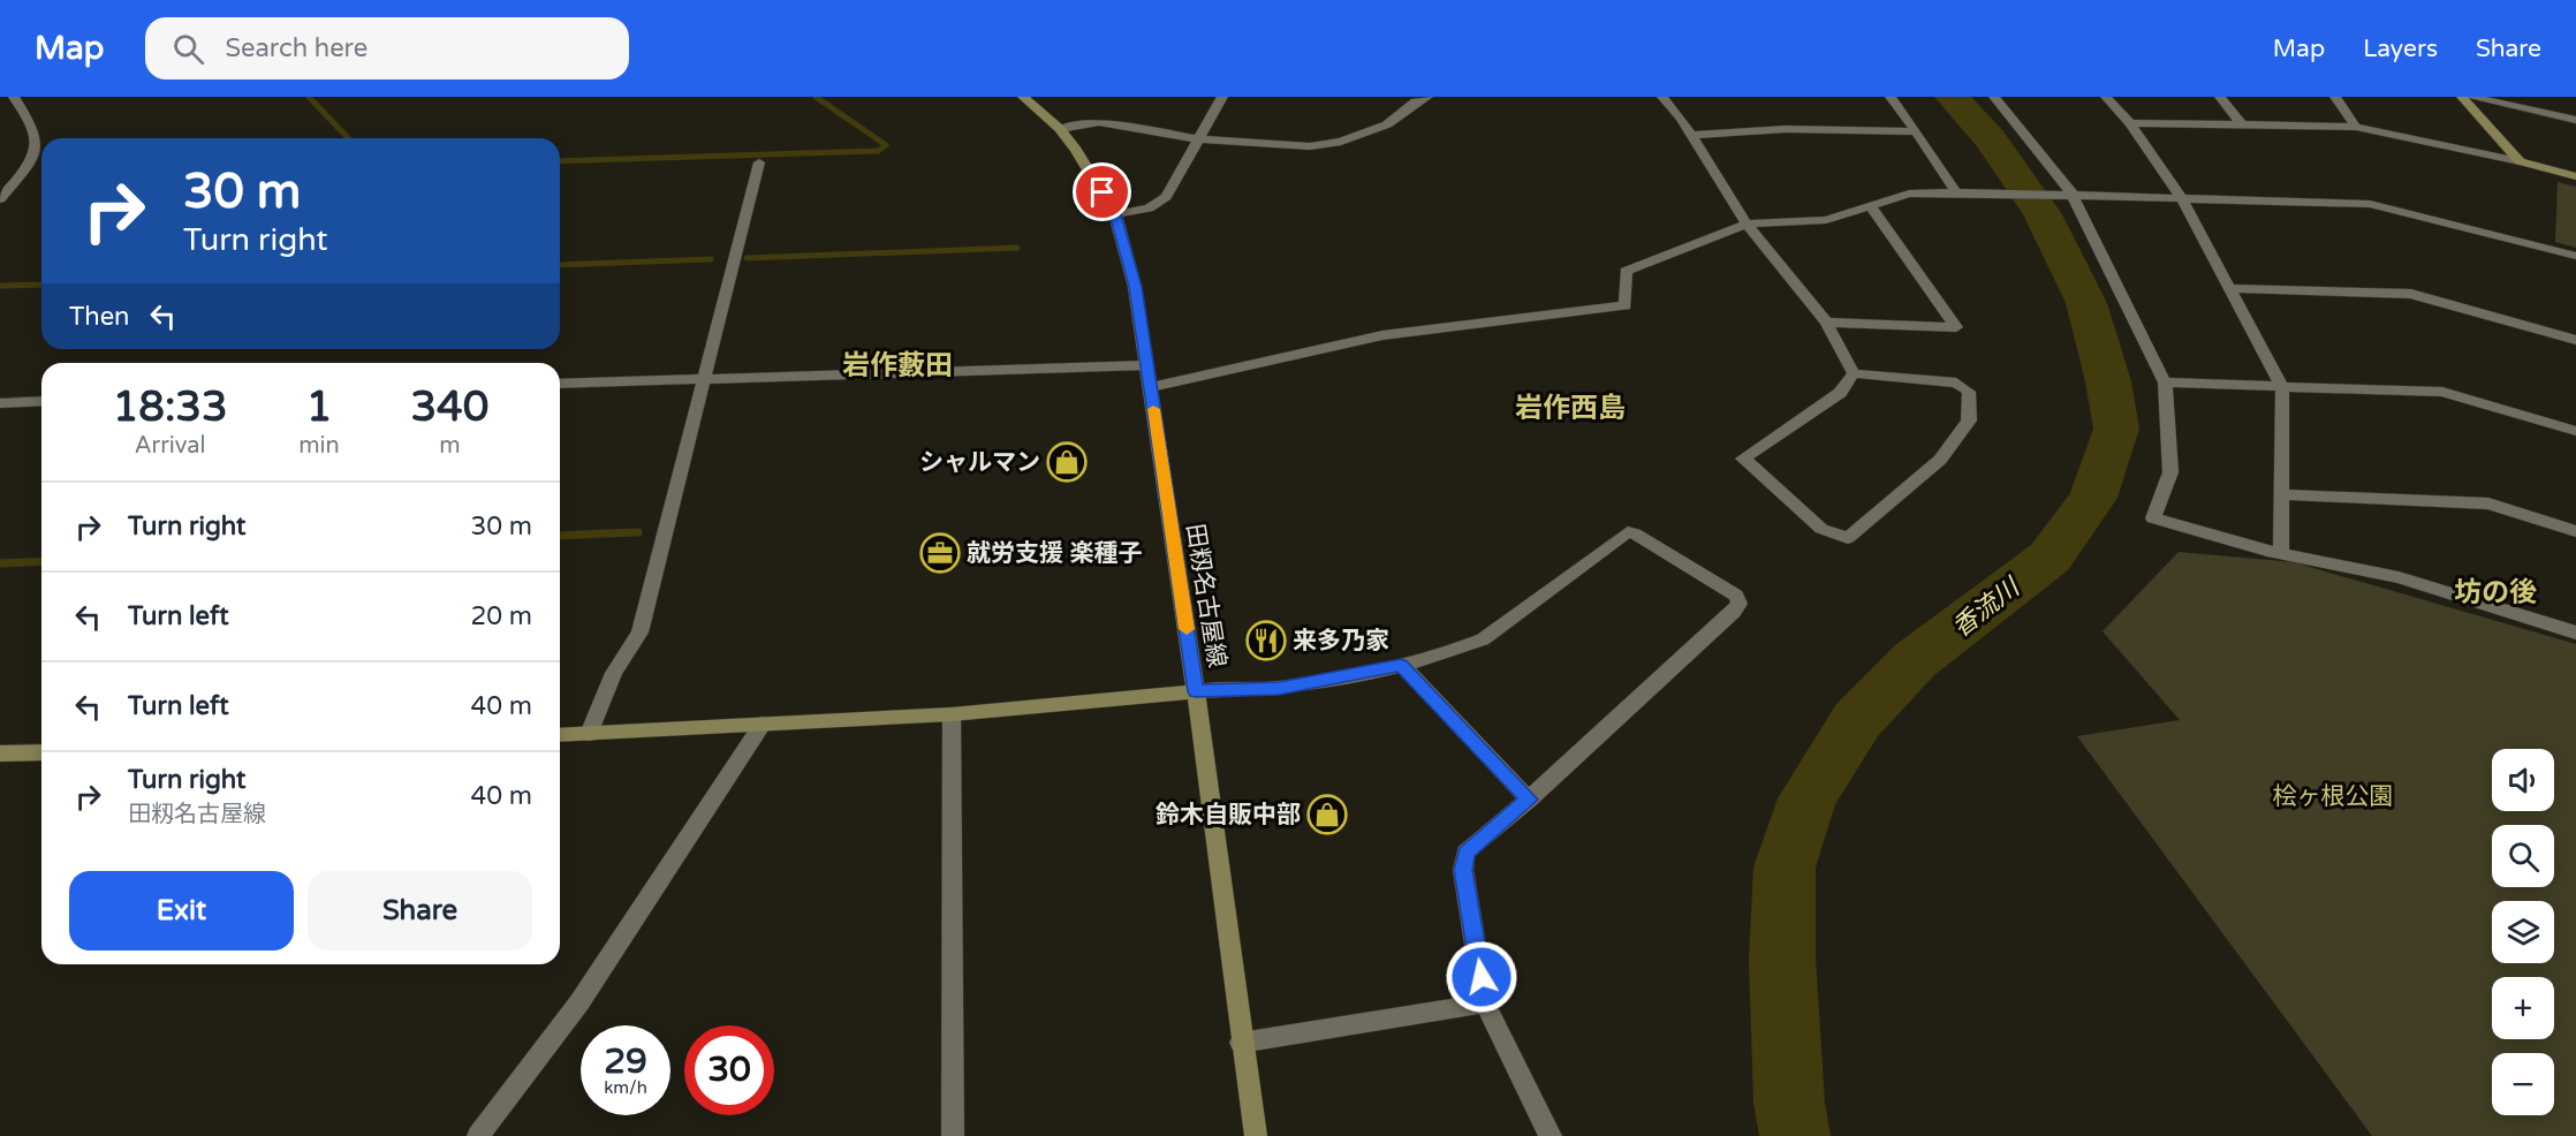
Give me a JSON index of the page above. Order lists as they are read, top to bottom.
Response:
{
  "streets": {
    "main road": ["田籾名古屋線"]
  },
  "districts": ["岩作藪田", "岩作西島", "坊の後"],
  "water": ["香流川"],
  "parks": ["桧ヶ根公園"],
  "places": {
    "shop": ["シャルマン", "鈴木自販中部"],
    "office": ["就労支援 楽種子"],
    "restaurant": ["来多乃家"]
  },
  "page": {
    "header": "Map",
    "search": "Search here",
    "nav": ["Map", "Layers", "Share"],
    "turn": ["30 m", "Turn right"],
    "then": "Then",
    "eta": [
      "18:33",
      "Arrival",
      "1",
      "min",
      "340",
      "m"
    ],
    "list": [
      {
        "name": "Turn right",
        "value": "30 m"
      },
      {
        "name": "Turn left",
        "value": "20 m"
      },
      {
        "name": "Turn left",
        "value": "40 m"
      },
      {
        "name": "Turn right",
        "note": "田籾名古屋線",
        "value": "40 m"
      }
    ],
    "map_buttons": ["+", "−"],
    "buttons": ["Exit", "Share"],
    "speed": "29 km/h",
    "limit": "30"
  }
}
